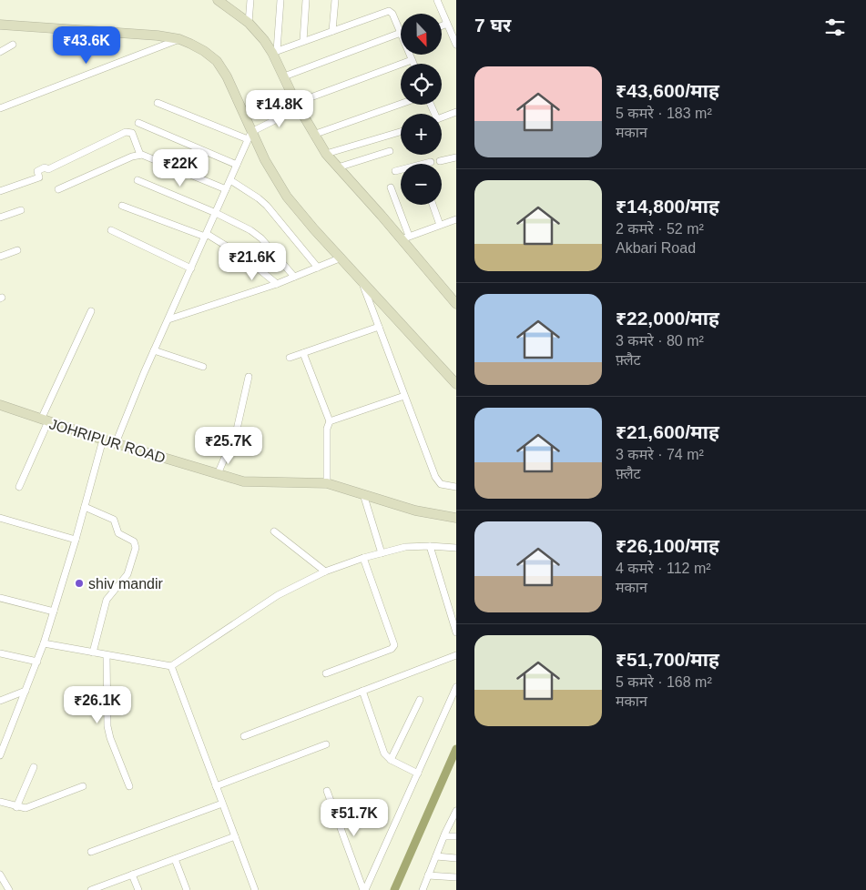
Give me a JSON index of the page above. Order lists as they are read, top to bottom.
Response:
{
  "streets": {
    "street": ["JOHRIPUR ROAD"]
  },
  "places": ["shiv mandir"],
  "north": "bottom",
  "page": {
    "heading": "7 घर",
    "map_buttons": ["+", "−"],
    "price": [
      "₹43.6K",
      "₹14.8K",
      "₹22K",
      "₹21.6K",
      "₹25.7K",
      "₹26.1K",
      "₹51.7K"
    ],
    "list": [
      {
        "name": "₹43,600/माह",
        "note": "5 कमरे · 183 m² · मकान"
      },
      {
        "name": "₹14,800/माह",
        "note": "2 कमरे · 52 m² · Akbari Road"
      },
      {
        "name": "₹22,000/माह",
        "note": "3 कमरे · 80 m² · फ़्लैट"
      },
      {
        "name": "₹21,600/माह",
        "note": "3 कमरे · 74 m² · फ़्लैट"
      },
      {
        "name": "₹26,100/माह",
        "note": "4 कमरे · 112 m² · मकान"
      },
      {
        "name": "₹51,700/माह",
        "note": "5 कमरे · 168 m² · मकान"
      }
    ]
  }
}
